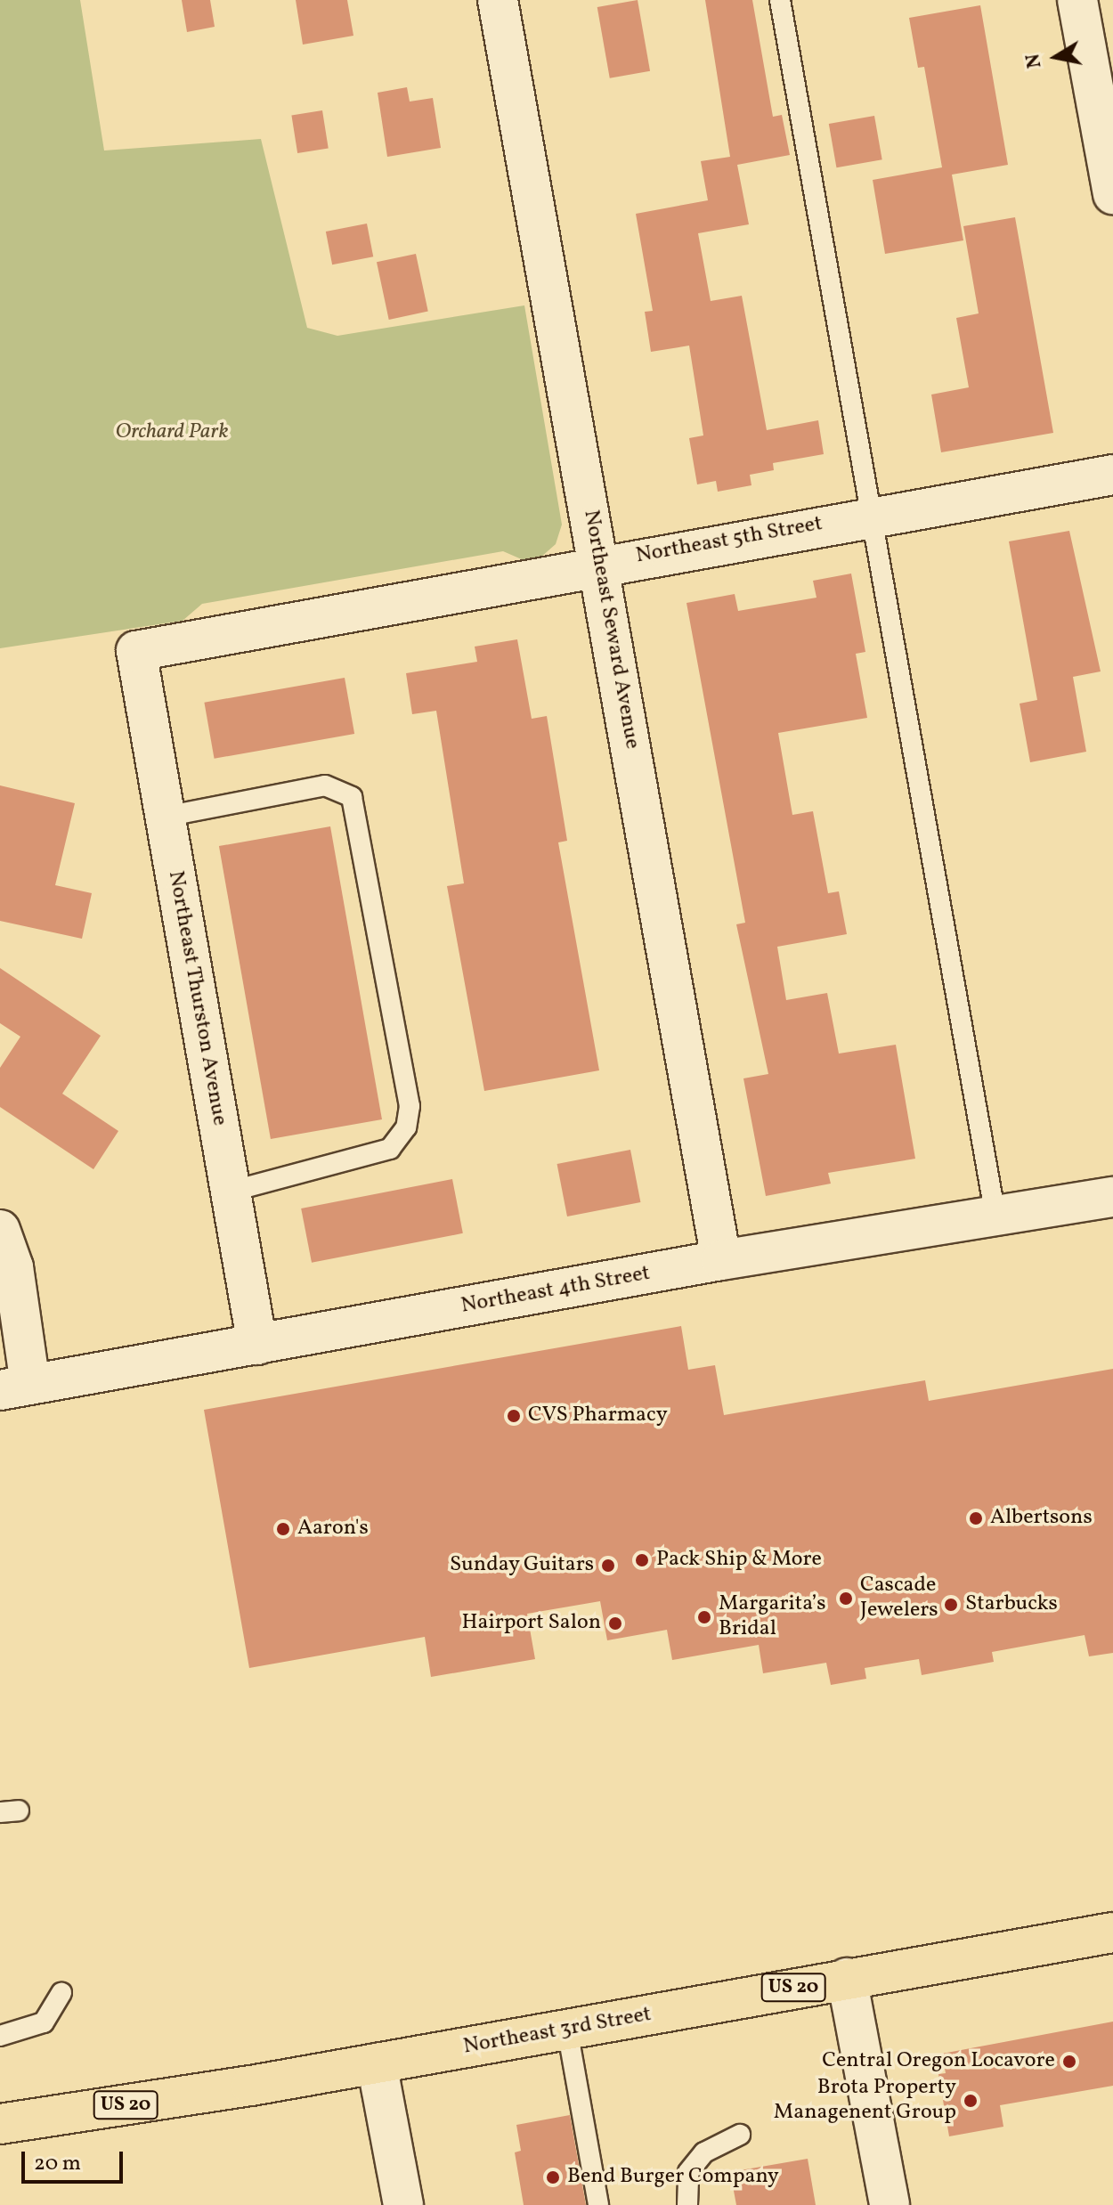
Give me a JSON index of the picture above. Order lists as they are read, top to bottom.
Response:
{
  "streets": {
    "main road": ["US 20", "Northeast 3rd Street"],
    "street": [
      "Northeast 5th Street",
      "Northeast Seward Avenue",
      "Northeast Thurston Avenue",
      "Northeast 4th Street"
    ]
  },
  "crossings": [
    ["Northeast 5th Street", "Northeast Seward Avenue"],
    ["Northeast 5th Street", "Northeast Thurston Avenue"],
    ["Northeast Seward Avenue", "Northeast 4th Street"],
    ["Northeast Thurston Avenue", "Northeast 4th Street"]
  ],
  "parks": ["Orchard Park"],
  "places": [
    "CVS Pharmacy",
    "Albertsons",
    "Aaron's",
    "Pack Ship & More",
    "Sunday Guitars",
    "Cascade Jewelers",
    "Starbucks",
    "Margarita’s Bridal",
    "Hairport Salon",
    "Central Oregon Locavore",
    "Brota Property Managenent Group",
    "Bend Burger Company"
  ],
  "scale_bar": "20 m",
  "north": "left"
}
